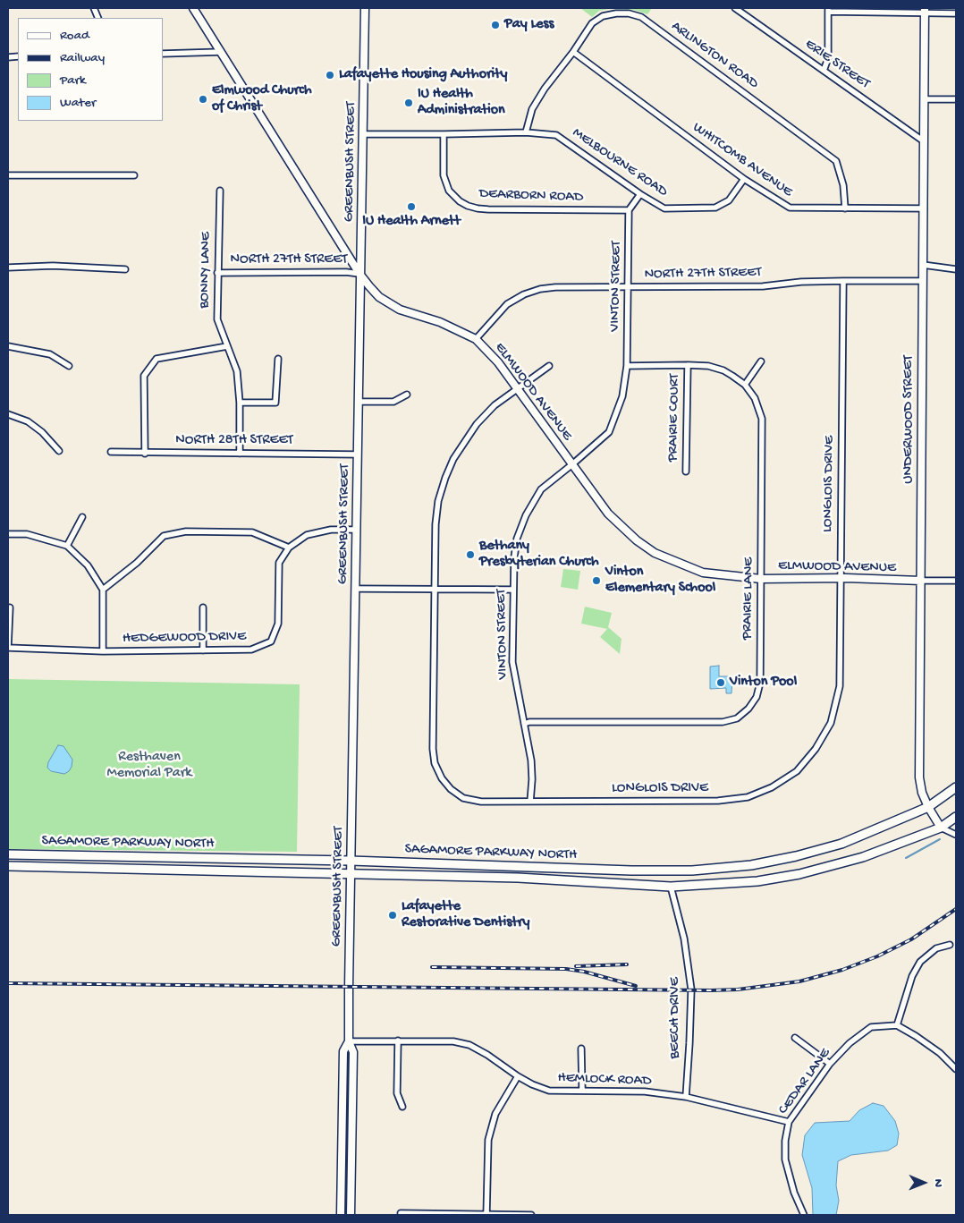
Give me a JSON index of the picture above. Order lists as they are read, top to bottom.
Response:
{
  "streets": {
    "main road": [
      "GREENBUSH STREET",
      "ELMWOOD AVENUE",
      "UNDERWOOD STREET",
      "SAGAMORE PARKWAY NORTH"
    ],
    "street": [
      "ARLINGTON ROAD",
      "ERIE STREET",
      "WHITCOMB AVENUE",
      "MELBOURNE ROAD",
      "DEARBORN ROAD",
      "NORTH 27TH STREET",
      "BONNY LANE",
      "VINTON STREET",
      "PRAIRIE COURT",
      "NORTH 28TH STREET",
      "LONGLOIS DRIVE",
      "PRAIRIE LANE",
      "HEDGEWOOD DRIVE",
      "BEECH DRIVE",
      "HEMLOCK ROAD",
      "CEDAR LANE"
    ]
  },
  "crossings": [
    ["ARLINGTON ROAD", "WHITCOMB AVENUE"],
    ["ARLINGTON ROAD", "MELBOURNE ROAD"],
    ["ERIE STREET", "UNDERWOOD STREET"],
    ["WHITCOMB AVENUE", "MELBOURNE ROAD"],
    ["WHITCOMB AVENUE", "UNDERWOOD STREET"],
    ["GREENBUSH STREET", "MELBOURNE ROAD"],
    ["GREENBUSH STREET", "NORTH 27TH STREET"],
    ["GREENBUSH STREET", "ELMWOOD AVENUE"],
    ["GREENBUSH STREET", "NORTH 28TH STREET"],
    ["GREENBUSH STREET", "HEDGEWOOD DRIVE"],
    ["GREENBUSH STREET", "SAGAMORE PARKWAY NORTH"],
    ["GREENBUSH STREET", "HEMLOCK ROAD"],
    ["MELBOURNE ROAD", "DEARBORN ROAD"],
    ["DEARBORN ROAD", "VINTON STREET"],
    ["NORTH 27TH STREET", "BONNY LANE"],
    ["NORTH 27TH STREET", "VINTON STREET"],
    ["NORTH 27TH STREET", "ELMWOOD AVENUE"],
    ["NORTH 27TH STREET", "UNDERWOOD STREET"],
    ["NORTH 27TH STREET", "LONGLOIS DRIVE"],
    ["BONNY LANE", "NORTH 28TH STREET"],
    ["VINTON STREET", "ELMWOOD AVENUE"],
    ["VINTON STREET", "LONGLOIS DRIVE"],
    ["VINTON STREET", "PRAIRIE LANE"],
    ["ELMWOOD AVENUE", "UNDERWOOD STREET"],
    ["ELMWOOD AVENUE", "LONGLOIS DRIVE"],
    ["ELMWOOD AVENUE", "PRAIRIE LANE"],
    ["PRAIRIE COURT", "PRAIRIE LANE"],
    ["UNDERWOOD STREET", "SAGAMORE PARKWAY NORTH"],
    ["SAGAMORE PARKWAY NORTH", "BEECH DRIVE"],
    ["BEECH DRIVE", "HEMLOCK ROAD"],
    ["HEMLOCK ROAD", "CEDAR LANE"]
  ],
  "parks": ["Resthaven Memorial Park"],
  "places": [
    "Pay Less",
    "Lafayette Housing Authority",
    "Elmwood Church of Christ",
    "IU Health Administration",
    "IU Health Arnett",
    "Bethany Presbyterian Church",
    "Vinton Elementary School",
    "Vinton Pool",
    "Lafayette Restorative Dentistry"
  ],
  "legend": [
    "Road",
    "Railway",
    "Park",
    "Water"
  ],
  "north": "right"
}
